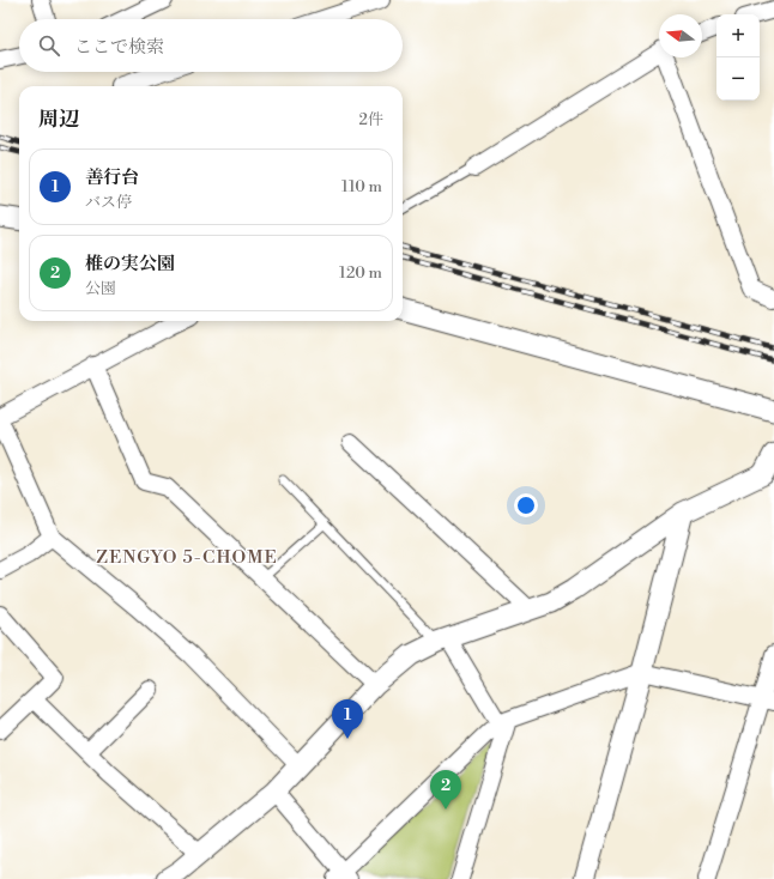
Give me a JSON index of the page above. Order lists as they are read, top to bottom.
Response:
{
  "districts": ["ZENGYO 5-CHOME"],
  "north": "left",
  "page": {
    "map_buttons": ["+", "−"],
    "search": "ここで検索",
    "heading": ["周辺", "2件"],
    "list": [
      {
        "mark": "1",
        "name": "善行台",
        "note": "バス停",
        "value": "110 m"
      },
      {
        "mark": "2",
        "name": "椎の実公園",
        "note": "公園",
        "value": "120 m"
      }
    ],
    "pins": ["1", "2"]
  }
}
